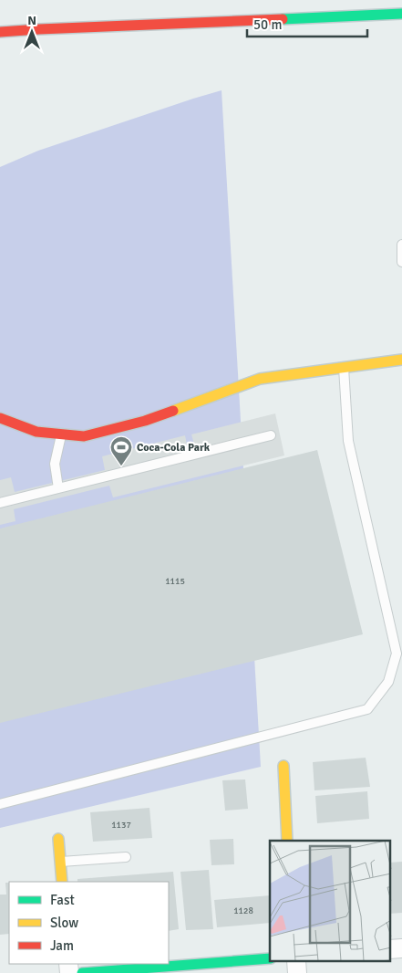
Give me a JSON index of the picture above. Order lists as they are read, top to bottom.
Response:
{
  "places": {
    "sports": ["Coca-Cola Park"]
  },
  "house_numbers": ["1115", "1137", "1128"],
  "legend": ["Fast", "Slow", "Jam"],
  "scale_bar": "50 m",
  "north": "top"
}
